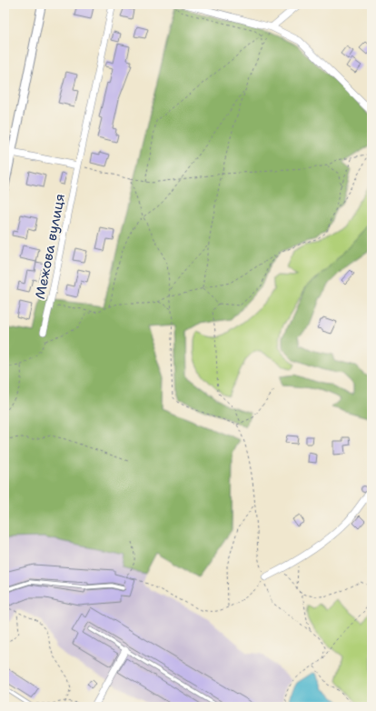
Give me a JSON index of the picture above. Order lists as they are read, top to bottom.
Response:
{
  "streets": {
    "street": ["Межова вулиця"]
  }
}
